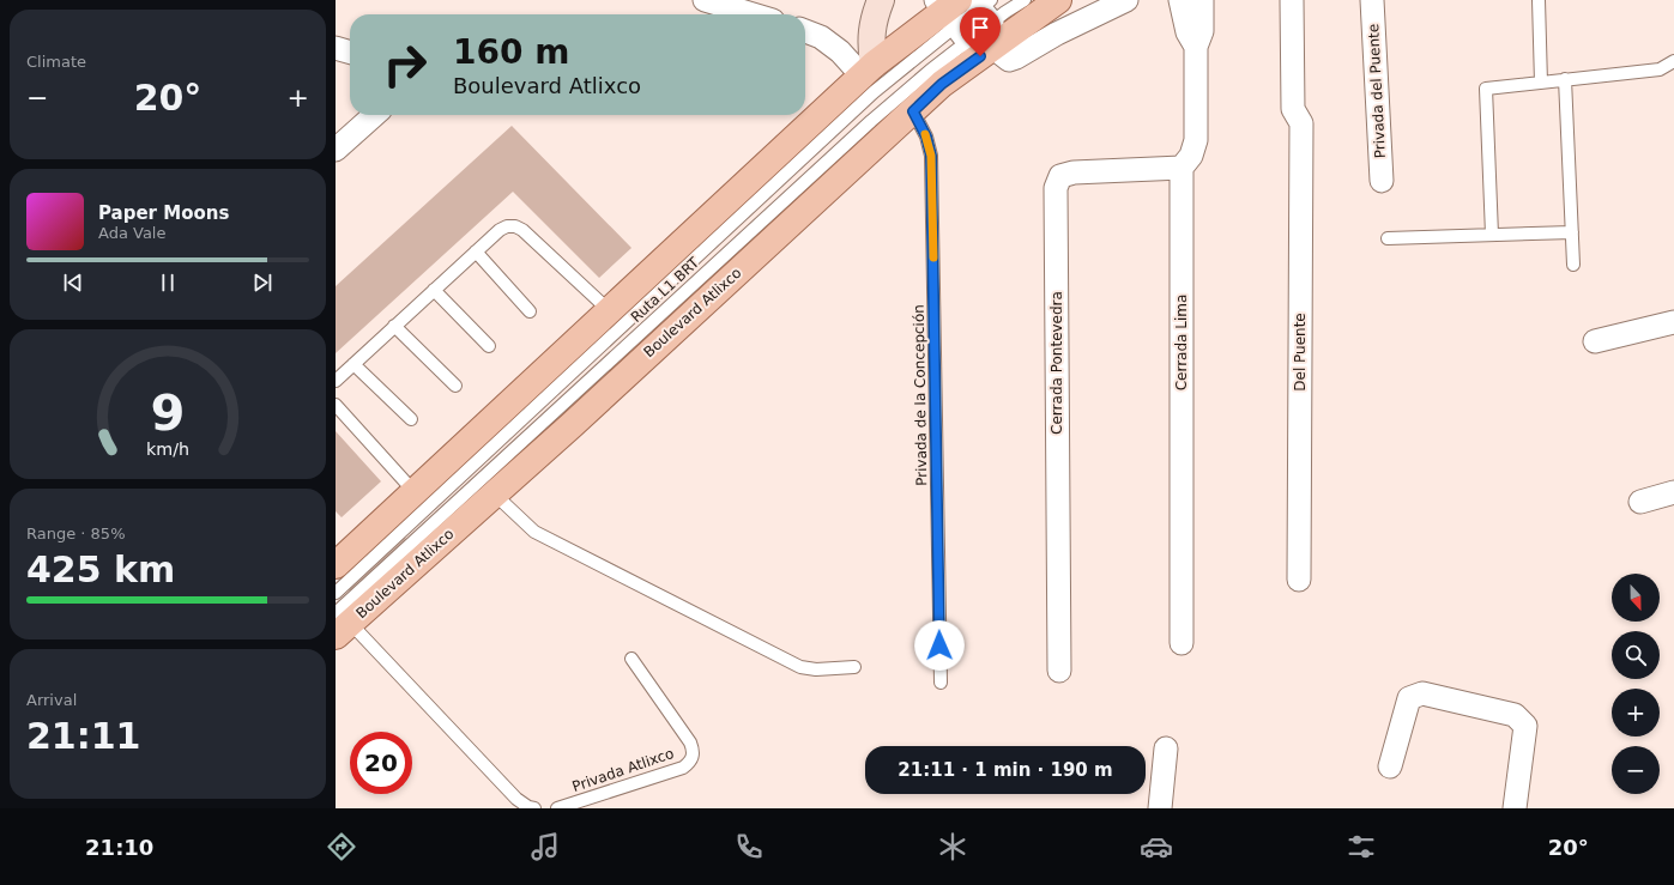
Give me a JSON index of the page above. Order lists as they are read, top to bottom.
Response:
{
  "streets": {
    "main road": ["Boulevard Atlixco"],
    "street": [
      "Privada del Puente",
      "Cerrada Lima",
      "Del Puente",
      "Cerrada Pontevedra"
    ],
    "lane": ["Ruta L1 BRT", "Privada de la Concepción", "Privada Atlixco"]
  },
  "crossings": [
    ["Ruta L1 BRT", "Boulevard Atlixco"],
    ["Boulevard Atlixco", "Privada de la Concepción"],
    ["Cerrada Lima", "Cerrada Pontevedra"]
  ],
  "north": "bottom",
  "page": {
    "tile": [
      "Climate",
      ["Range · 85%", "425 km"],
      ["Arrival", "21:11"]
    ],
    "turn": ["160 m", "Boulevard Atlixco"],
    "heat": ["−", "20°", "+"],
    "song": ["Paper Moons", "Ada Vale"],
    "map_buttons": ["+", "−"],
    "limit": "20",
    "trip": "21:11 · 1 min · 190 m",
    "tabs": ["21:10", "20°"],
    "gauge": ["9", "km/h"]
  }
}
